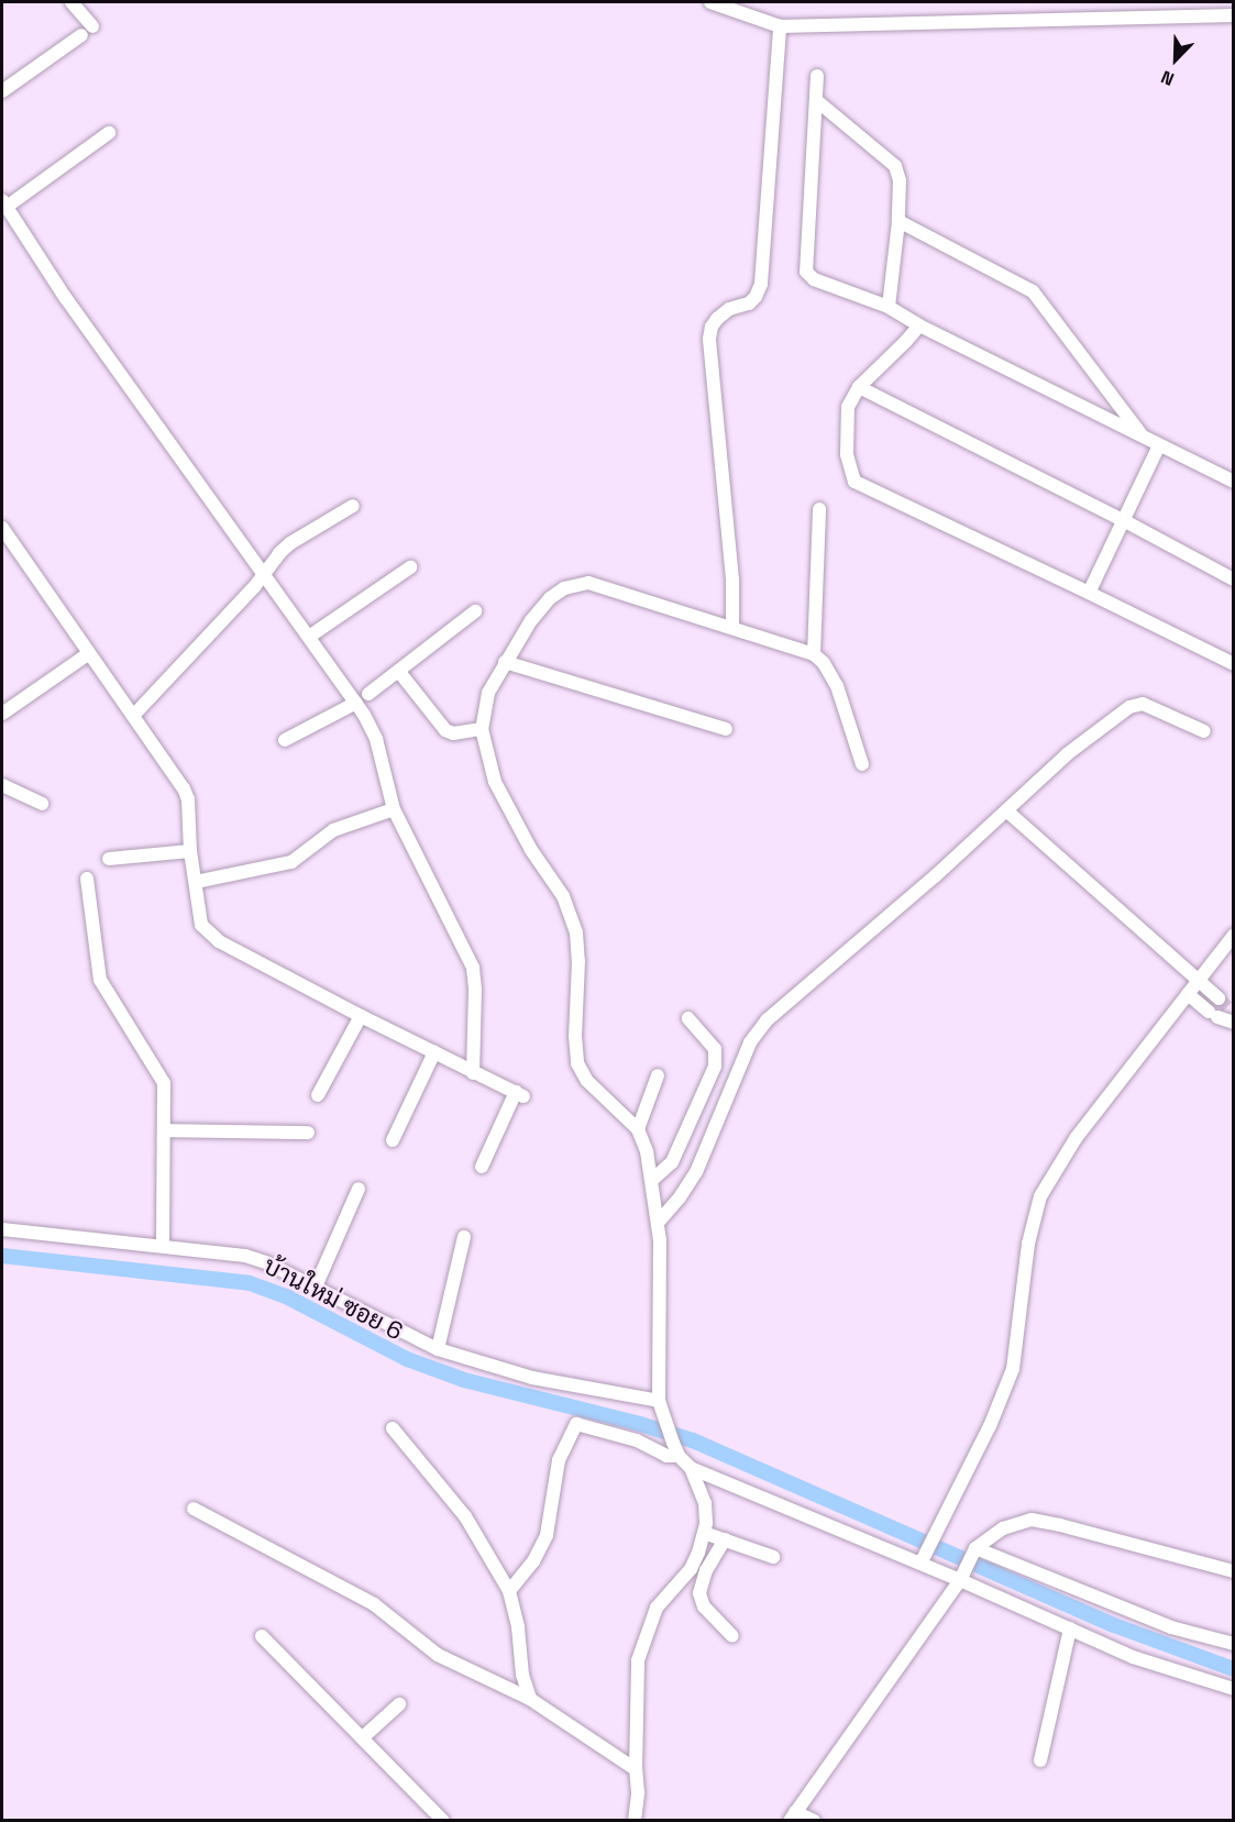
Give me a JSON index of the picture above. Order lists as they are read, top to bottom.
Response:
{
  "streets": {
    "street": ["บ้านใหม่ ซอย 6"]
  },
  "north": "bottom left"
}
